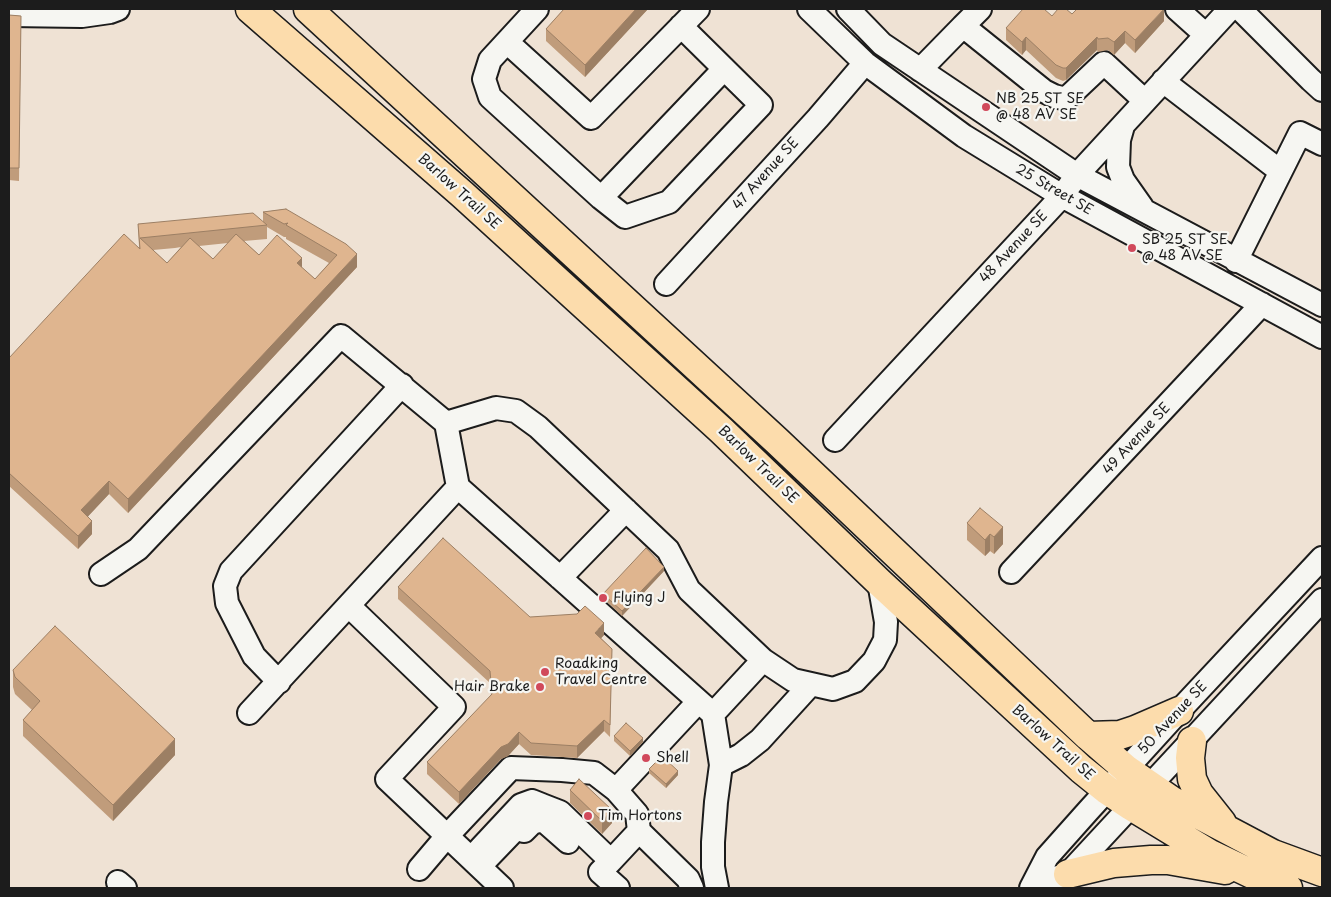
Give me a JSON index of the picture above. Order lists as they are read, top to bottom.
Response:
{
  "streets": {
    "main road": ["Barlow Trail SE"],
    "street": [
      "47 Avenue SE",
      "25 Street SE",
      "48 Avenue SE",
      "49 Avenue SE",
      "50 Avenue SE"
    ]
  },
  "crossings": [
    ["47 Avenue SE", "25 Street SE"],
    ["25 Street SE", "48 Avenue SE"],
    ["25 Street SE", "49 Avenue SE"],
    ["Barlow Trail SE", "50 Avenue SE"]
  ],
  "places": [
    "NB 25 ST SE @ 48 AV SE",
    "SB 25 ST SE @ 48 AV SE",
    "Flying J",
    "Roadking Travel Centre",
    "Hair Brake",
    "Shell",
    "Tim Hortons"
  ]
}
